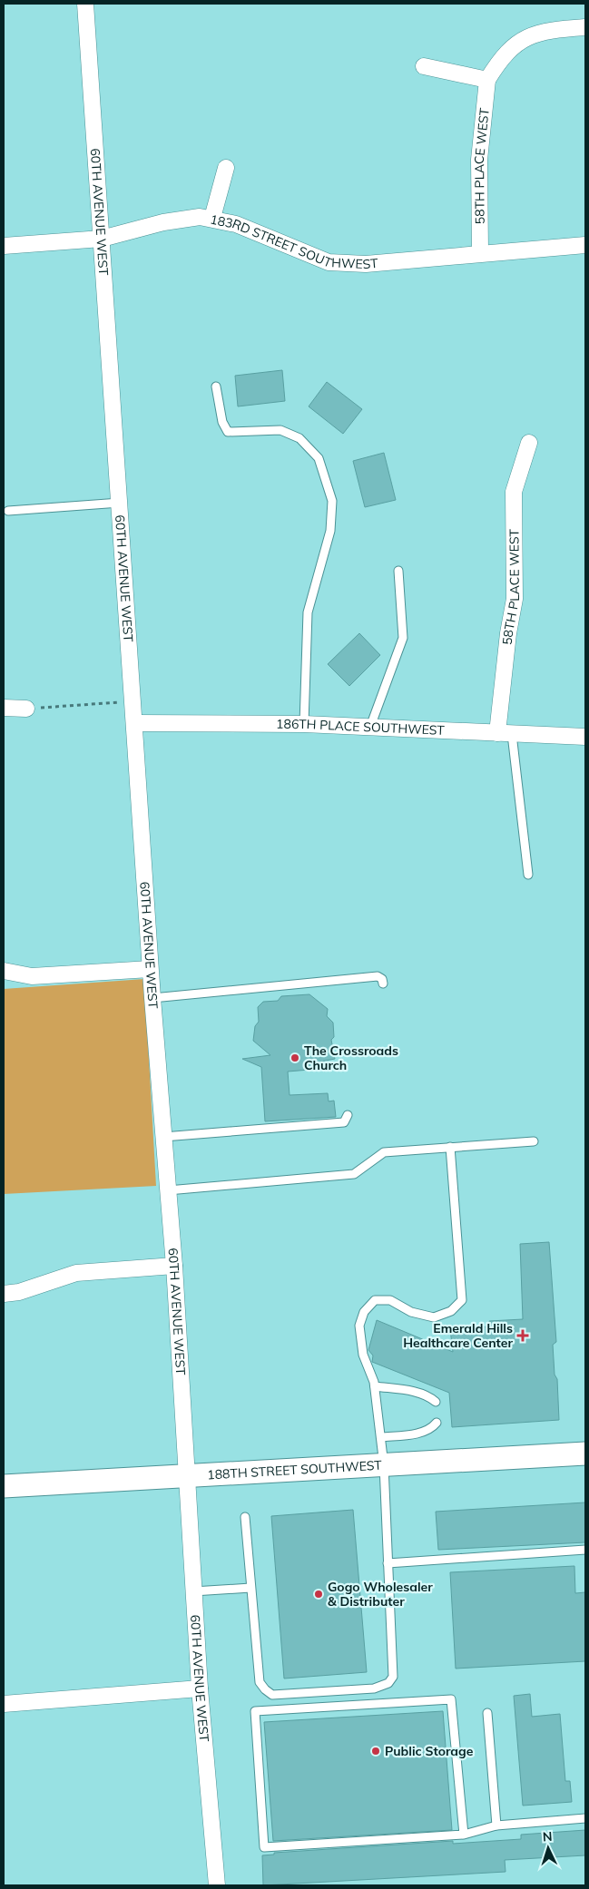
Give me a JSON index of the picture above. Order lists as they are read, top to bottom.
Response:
{
  "streets": {
    "street": [
      "58TH PLACE WEST",
      "60TH AVENUE WEST",
      "183RD STREET SOUTHWEST",
      "186TH PLACE SOUTHWEST",
      "188TH STREET SOUTHWEST"
    ]
  },
  "crossings": [
    ["58TH PLACE WEST", "183RD STREET SOUTHWEST"],
    ["58TH PLACE WEST", "186TH PLACE SOUTHWEST"],
    ["60TH AVENUE WEST", "183RD STREET SOUTHWEST"],
    ["60TH AVENUE WEST", "186TH PLACE SOUTHWEST"],
    ["60TH AVENUE WEST", "188TH STREET SOUTHWEST"]
  ],
  "places": {
    "other": ["The Crossroads Church", "Gogo Wholesaler & Distributer", "Public Storage"],
    "health": ["Emerald Hills Healthcare Center"]
  },
  "north": "top"
}
